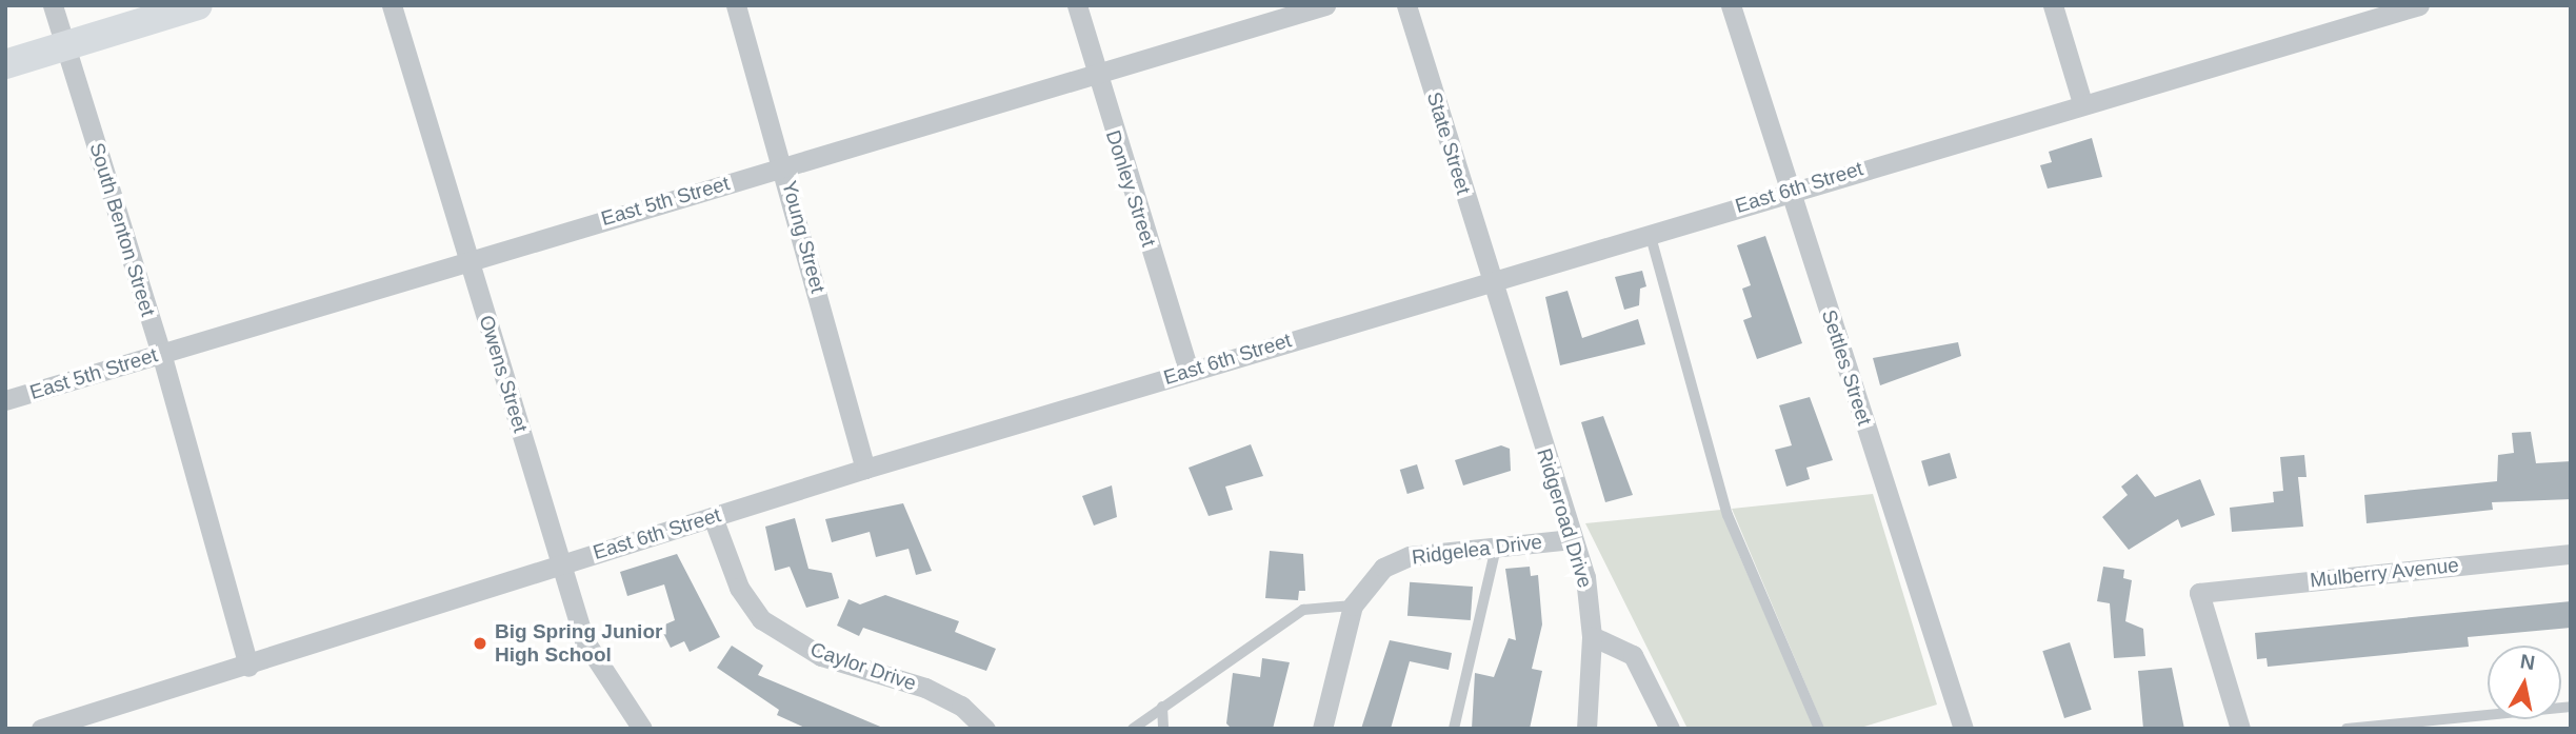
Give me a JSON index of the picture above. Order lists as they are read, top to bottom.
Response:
{
  "streets": {
    "street": [
      "State Street",
      "East 6th Street",
      "Donley Street",
      "East 5th Street",
      "South Benton Street",
      "Young Street",
      "Settles Street",
      "Owens Street",
      "Ridgeroad Drive",
      "Ridgelea Drive",
      "Mulberry Avenue",
      "Caylor Drive"
    ]
  },
  "crossings": [
    ["State Street", "East 6th Street"],
    ["State Street", "Ridgeroad Drive"],
    ["East 6th Street", "Donley Street"],
    ["East 6th Street", "South Benton Street"],
    ["East 6th Street", "Young Street"],
    ["East 6th Street", "Settles Street"],
    ["East 6th Street", "Owens Street"],
    ["East 6th Street", "Ridgeroad Drive"],
    ["East 6th Street", "Caylor Drive"],
    ["Donley Street", "East 5th Street"],
    ["East 5th Street", "South Benton Street"],
    ["East 5th Street", "Young Street"],
    ["East 5th Street", "Owens Street"],
    ["Ridgeroad Drive", "Ridgelea Drive"]
  ],
  "places": ["Big Spring Junior High School"],
  "north": "top"
}
